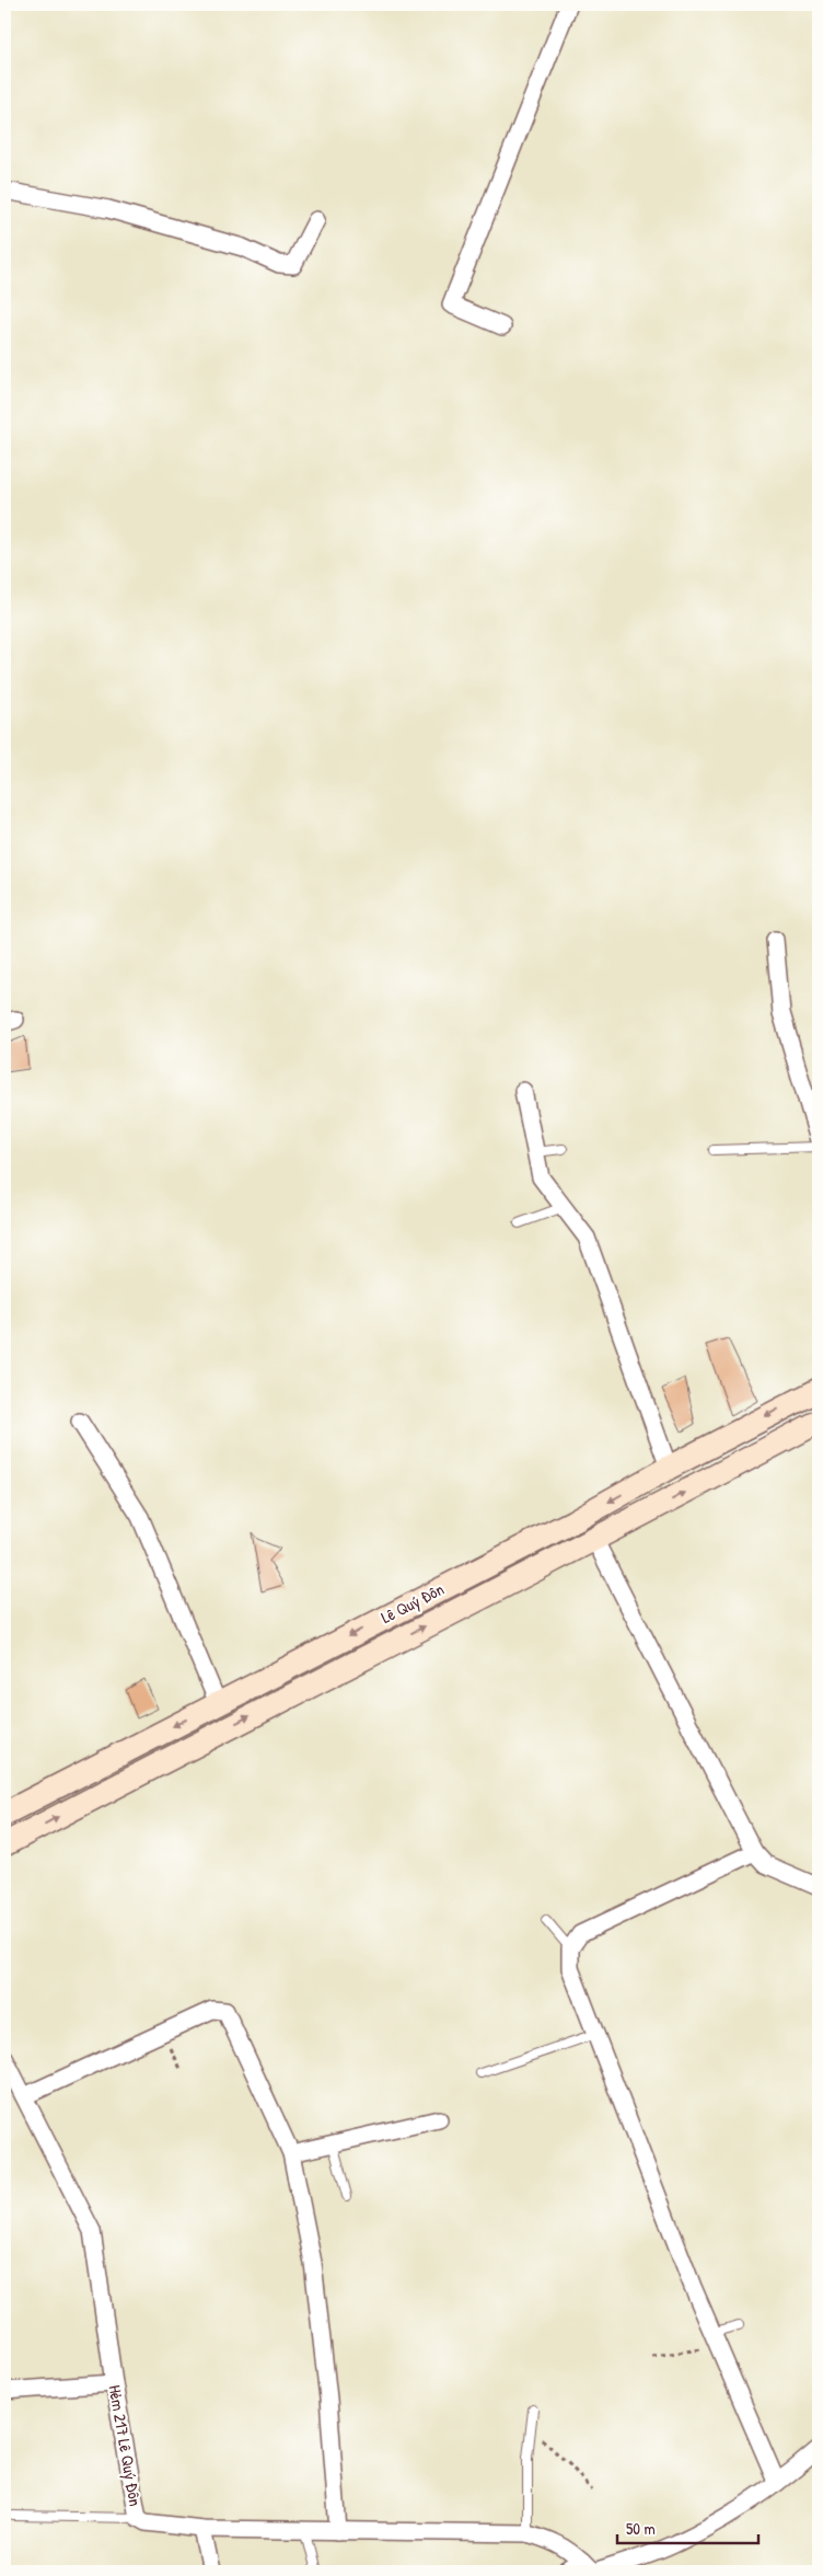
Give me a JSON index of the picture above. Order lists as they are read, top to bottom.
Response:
{
  "streets": {
    "main road": ["Lê Quý Đôn"],
    "street": ["Hẻm 217 Lê Quý Đôn"]
  },
  "scale_bar": "50 m"
}
